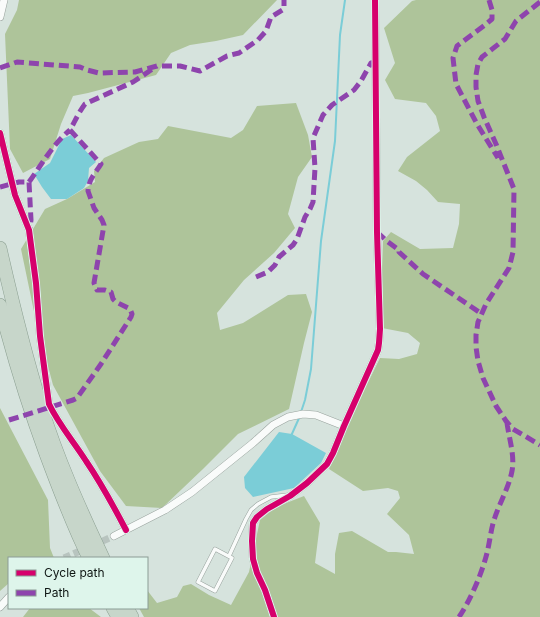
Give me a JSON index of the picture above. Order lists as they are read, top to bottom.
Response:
{
  "legend": ["Cycle path", "Path"]
}
